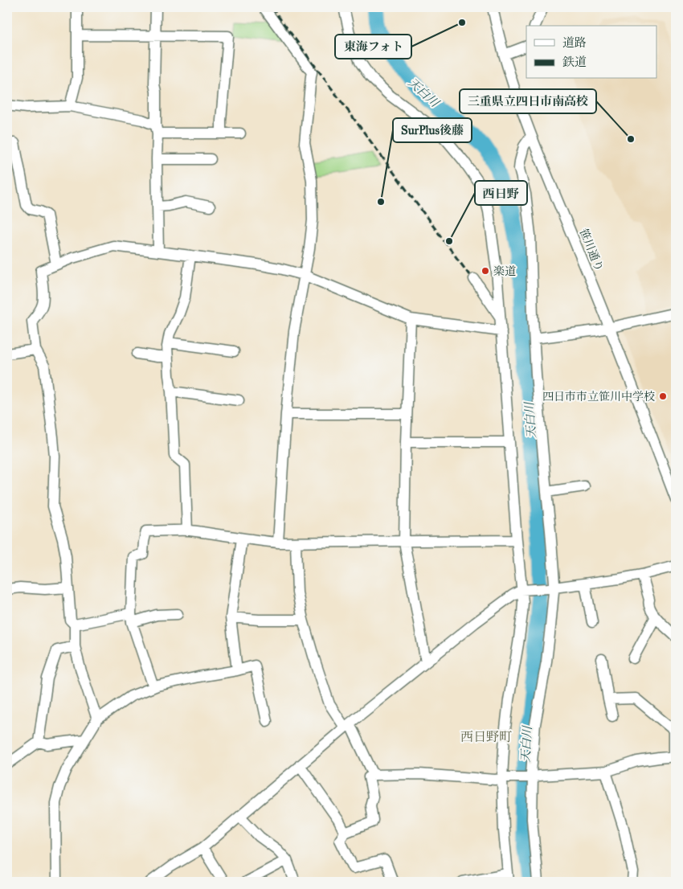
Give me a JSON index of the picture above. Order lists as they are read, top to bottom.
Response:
{
  "streets": {
    "street": ["笹川通り"]
  },
  "districts": ["西日野町"],
  "water": ["天白川"],
  "places": [
    "東海フォト",
    "三重県立四日市南高校",
    "SurPlus後藤",
    "西日野",
    "楽道",
    "四日市市立笹川中学校"
  ],
  "legend": ["道路", "鉄道"]
}
